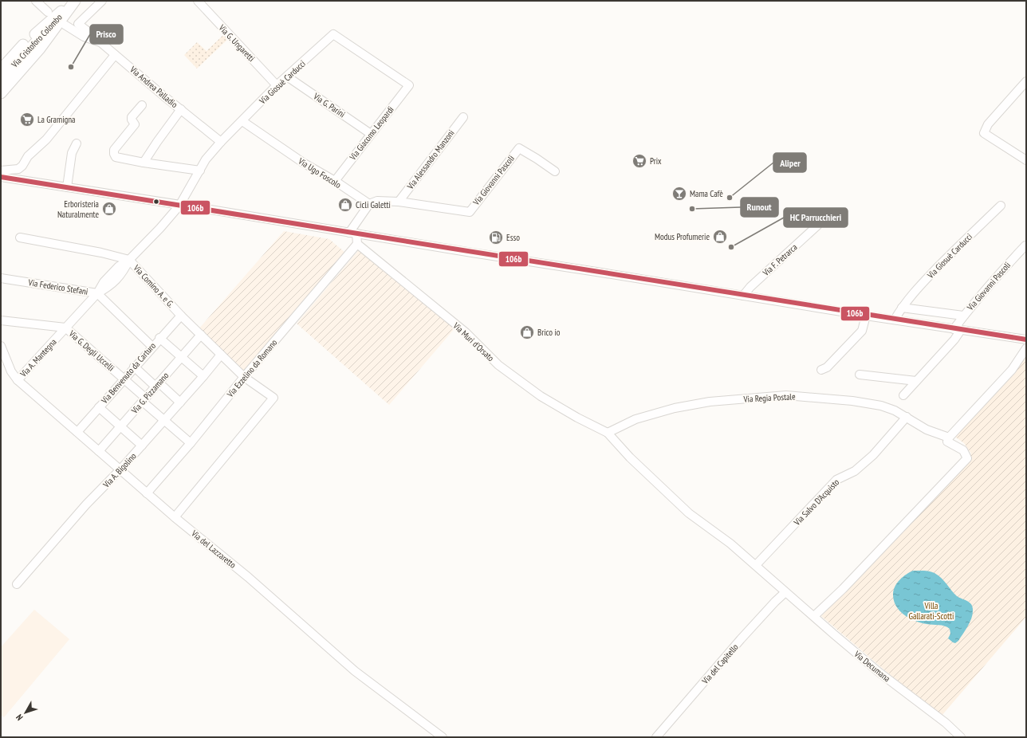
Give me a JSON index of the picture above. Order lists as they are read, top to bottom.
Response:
{
  "streets": {
    "main road": ["Via Cristoforo Colombo"],
    "street": [
      "Via G. Ungaretti",
      "Via Giosuè Carducci",
      "Via Andrea Palladio",
      "Via G. Parini",
      "Via Giacomo Leopardi",
      "Via Alessandro Manzoni",
      "Via Ugo Foscolo",
      "Via Giovanni Pascoli",
      "Via F. Petrarca",
      "Via Comino A. e G.",
      "Via Federico Stefani",
      "Via Muri d'Orsato",
      "Via G. Degli Uccelli",
      "Via A. Mantegna",
      "Via Ezzelino da Romano",
      "Via Benvenuto da Carturo",
      "Via G. Pizzamano",
      "Via Regia Postale",
      "Via A. Bigolino",
      "Via Salvo D'Acquisto",
      "Via del Lazzaretto",
      "Via del Capitello",
      "Via Decumana"
    ]
  },
  "crossings": [
    ["Via G. Ungaretti", "Via Giosuè Carducci"],
    ["Via Giosuè Carducci", "Via Andrea Palladio"],
    ["Via Giosuè Carducci", "Via G. Parini"],
    ["Via Giosuè Carducci", "Via Giacomo Leopardi"],
    ["Via Giosuè Carducci", "Via Ugo Foscolo"],
    ["Via Giosuè Carducci", "Via A. Mantegna"],
    ["Via G. Parini", "Via Giacomo Leopardi"],
    ["Via Giacomo Leopardi", "Via Ugo Foscolo"],
    ["Via Alessandro Manzoni", "Via Giovanni Pascoli"],
    ["Via Ugo Foscolo", "Via Giovanni Pascoli"],
    ["Via Comino A. e G.", "Via A. Mantegna"],
    ["Via Comino A. e G.", "Via Ezzelino da Romano"],
    ["Via Comino A. e G.", "Via Benvenuto da Carturo"],
    ["Via Comino A. e G.", "Via G. Pizzamano"],
    ["Via Comino A. e G.", "Via A. Bigolino"],
    ["Via Comino A. e G.", "Via del Lazzaretto"],
    ["Via Federico Stefani", "Via A. Mantegna"],
    ["Via Federico Stefani", "Via Benvenuto da Carturo"],
    ["Via Muri d'Orsato", "Via Ezzelino da Romano"],
    ["Via Muri d'Orsato", "Via Regia Postale"],
    ["Via Muri d'Orsato", "Via Decumana"],
    ["Via G. Degli Uccelli", "Via A. Mantegna"],
    ["Via G. Degli Uccelli", "Via Ezzelino da Romano"],
    ["Via G. Degli Uccelli", "Via Benvenuto da Carturo"],
    ["Via G. Degli Uccelli", "Via G. Pizzamano"],
    ["Via G. Degli Uccelli", "Via A. Bigolino"],
    ["Via A. Mantegna", "Via del Lazzaretto"],
    ["Via Ezzelino da Romano", "Via del Lazzaretto"],
    ["Via Benvenuto da Carturo", "Via del Lazzaretto"],
    ["Via G. Pizzamano", "Via del Lazzaretto"],
    ["Via Regia Postale", "Via Salvo D'Acquisto"],
    ["Via Regia Postale", "Via Decumana"],
    ["Via A. Bigolino", "Via del Lazzaretto"],
    ["Via Salvo D'Acquisto", "Via Decumana"],
    ["Via del Capitello", "Via Decumana"]
  ],
  "parks": ["Villa Gallarati-Scotti"],
  "places": {
    "other": [
      "Prisco",
      "Aliper",
      "Runout",
      "HC Parrucchieri"
    ],
    "supermarket": ["La Gramigna", "Prix"],
    "bar": ["Mama Cafè"],
    "shop": [
      "Cicli Galetti",
      "Erboristeria Naturalmente",
      "Modus Profumerie",
      "Brico io"
    ],
    "fuel station": ["Esso"]
  },
  "lines": ["transit line 106b"],
  "north": "bottom left"
}
